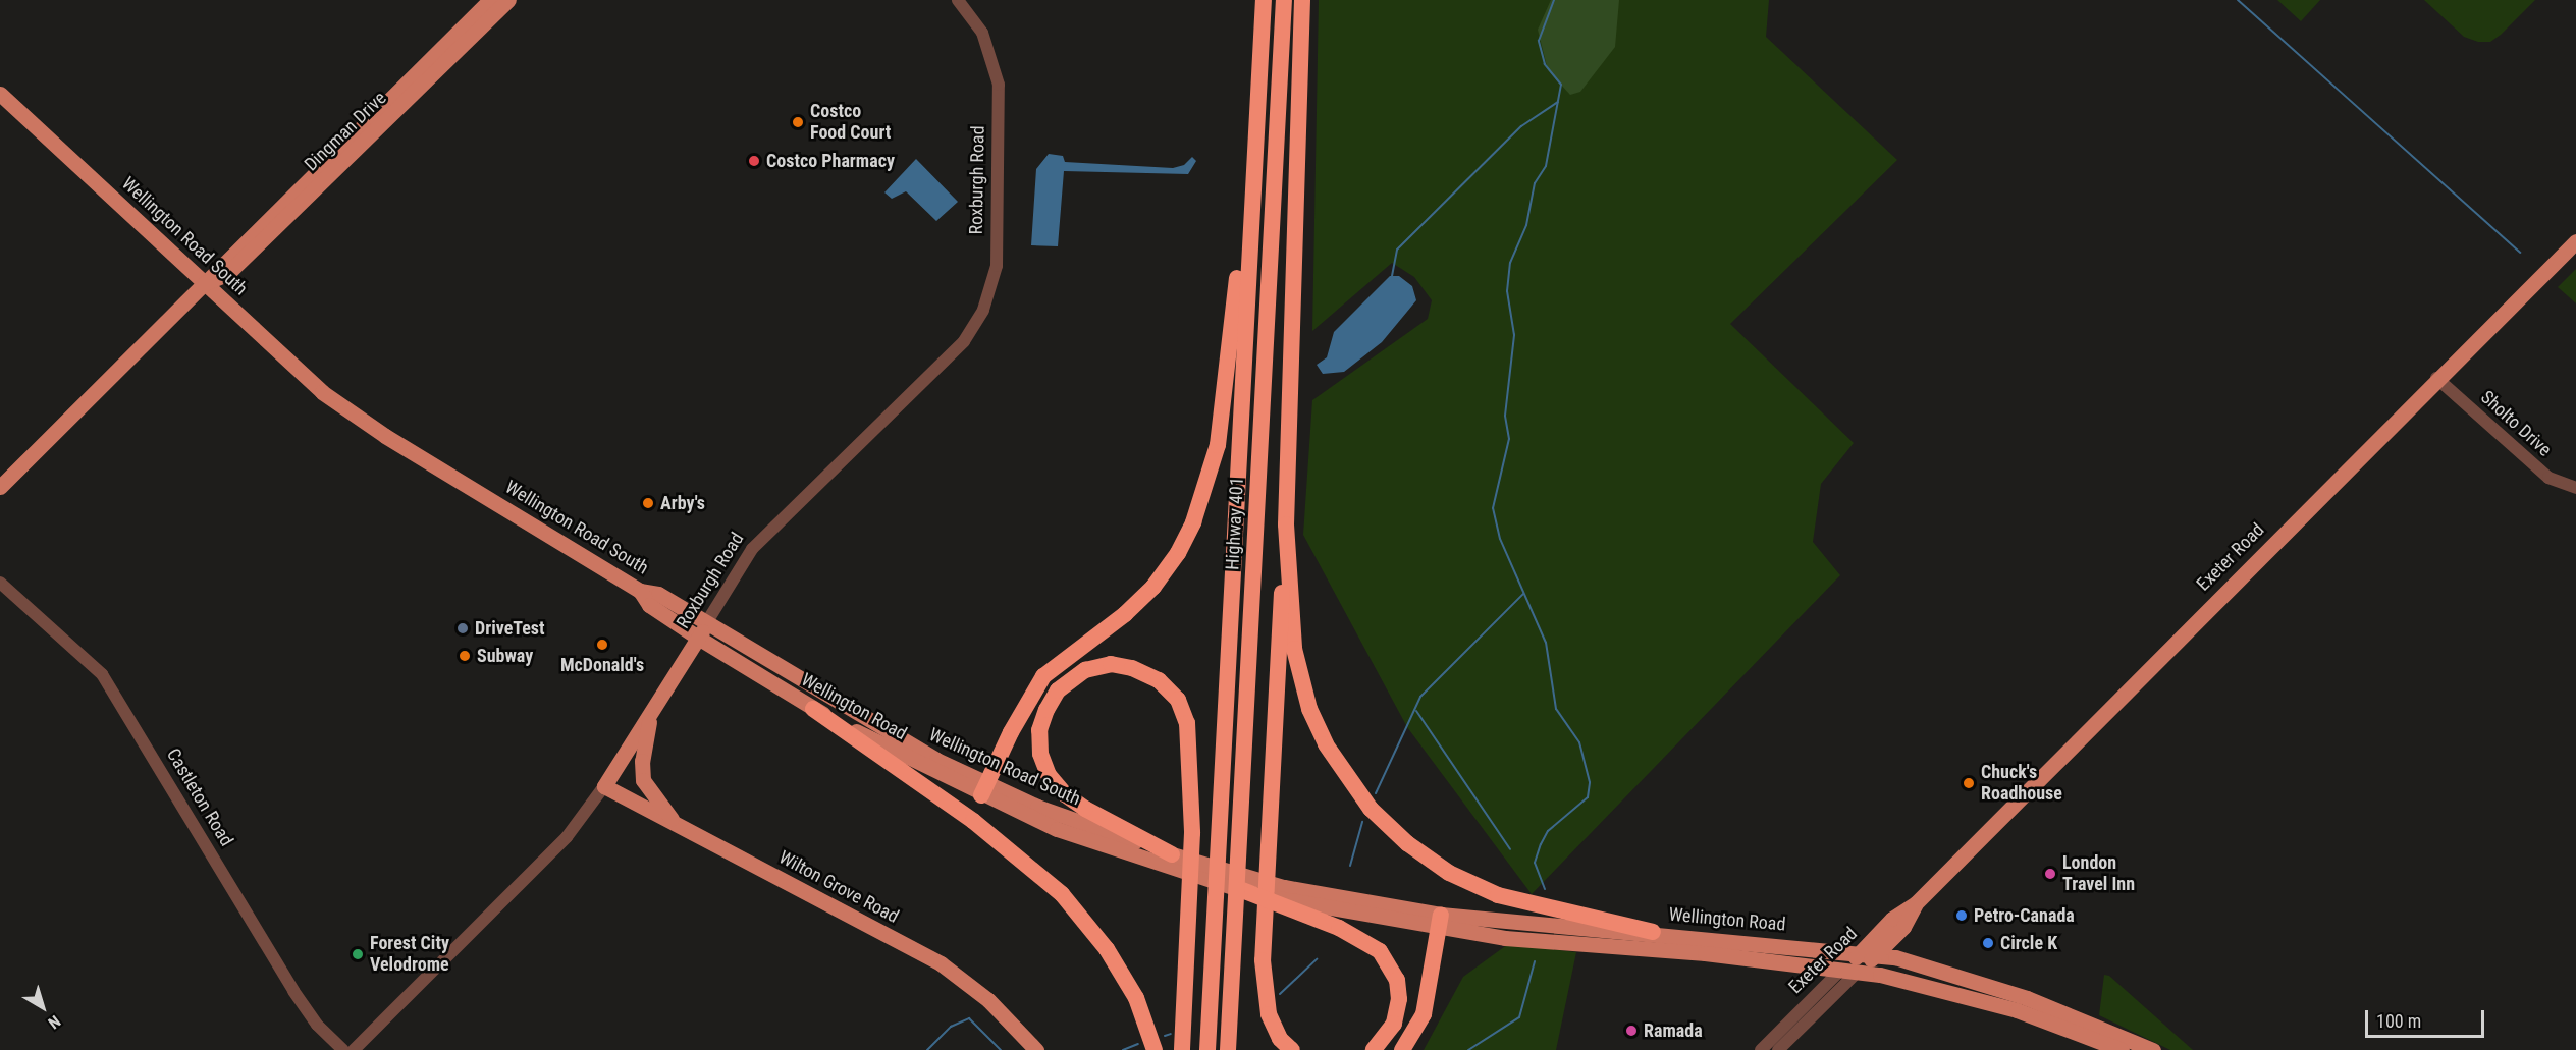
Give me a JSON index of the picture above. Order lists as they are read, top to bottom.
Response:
{
  "streets": {
    "highway": ["Highway 401"],
    "main road": [
      "Dingman Drive",
      "Roxburgh Road",
      "Wellington Road South",
      "Exeter Road",
      "Wellington Road",
      "Wilton Grove Road"
    ],
    "street": ["Sholto Drive", "Castleton Road"]
  },
  "crossings": [
    ["Dingman Drive", "Wellington Road South"],
    ["Roxburgh Road", "Wellington Road South"],
    ["Roxburgh Road", "Wellington Road"],
    ["Roxburgh Road", "Wilton Grove Road"],
    ["Wellington Road South", "Wellington Road"],
    ["Sholto Drive", "Exeter Road"],
    ["Exeter Road", "Wellington Road"]
  ],
  "places": [
    "Costco Food Court",
    "Costco Pharmacy",
    "Arby's",
    "DriveTest",
    "McDonald's",
    "Subway",
    "Chuck's Roadhouse",
    "London Travel Inn",
    "Petro-Canada",
    "Circle K",
    "Forest City Velodrome",
    "Ramada"
  ],
  "scale_bar": "100 m",
  "north": "bottom right"
}
